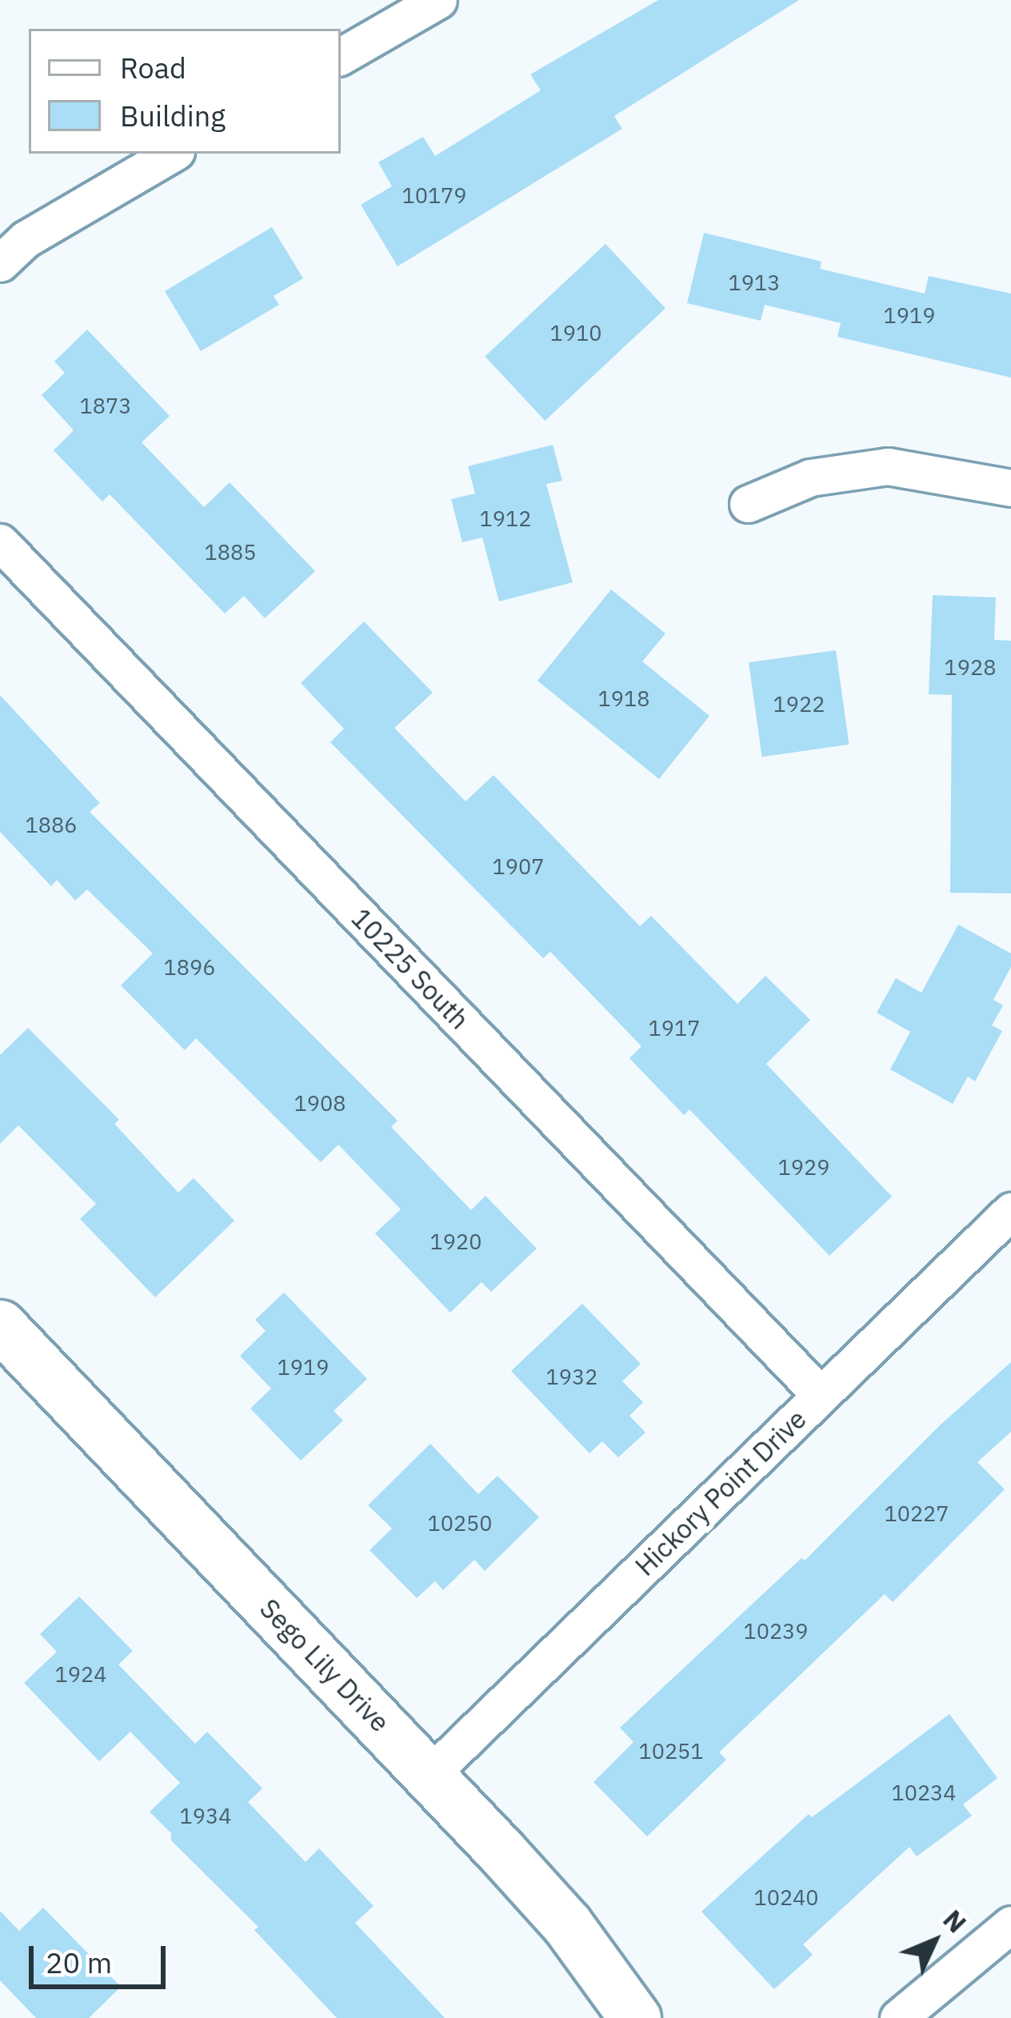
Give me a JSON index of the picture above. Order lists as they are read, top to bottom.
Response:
{
  "streets": {
    "street": ["10225 South", "Hickory Point Drive", "Sego Lily Drive"]
  },
  "crossings": [
    ["10225 South", "Hickory Point Drive"],
    ["Hickory Point Drive", "Sego Lily Drive"]
  ],
  "house_numbers": [
    "10179",
    "1913",
    "1919",
    "1910",
    "1873",
    "1912",
    "1885",
    "1928",
    "1918",
    "1922",
    "1886",
    "1907",
    "1896",
    "1917",
    "1908",
    "1929",
    "1920",
    "1919",
    "1932",
    "10227",
    "10250",
    "10239",
    "1924",
    "10251",
    "10234",
    "1934",
    "10240"
  ],
  "legend": ["Road", "Building"],
  "scale_bar": "20 m",
  "north": "top right"
}
